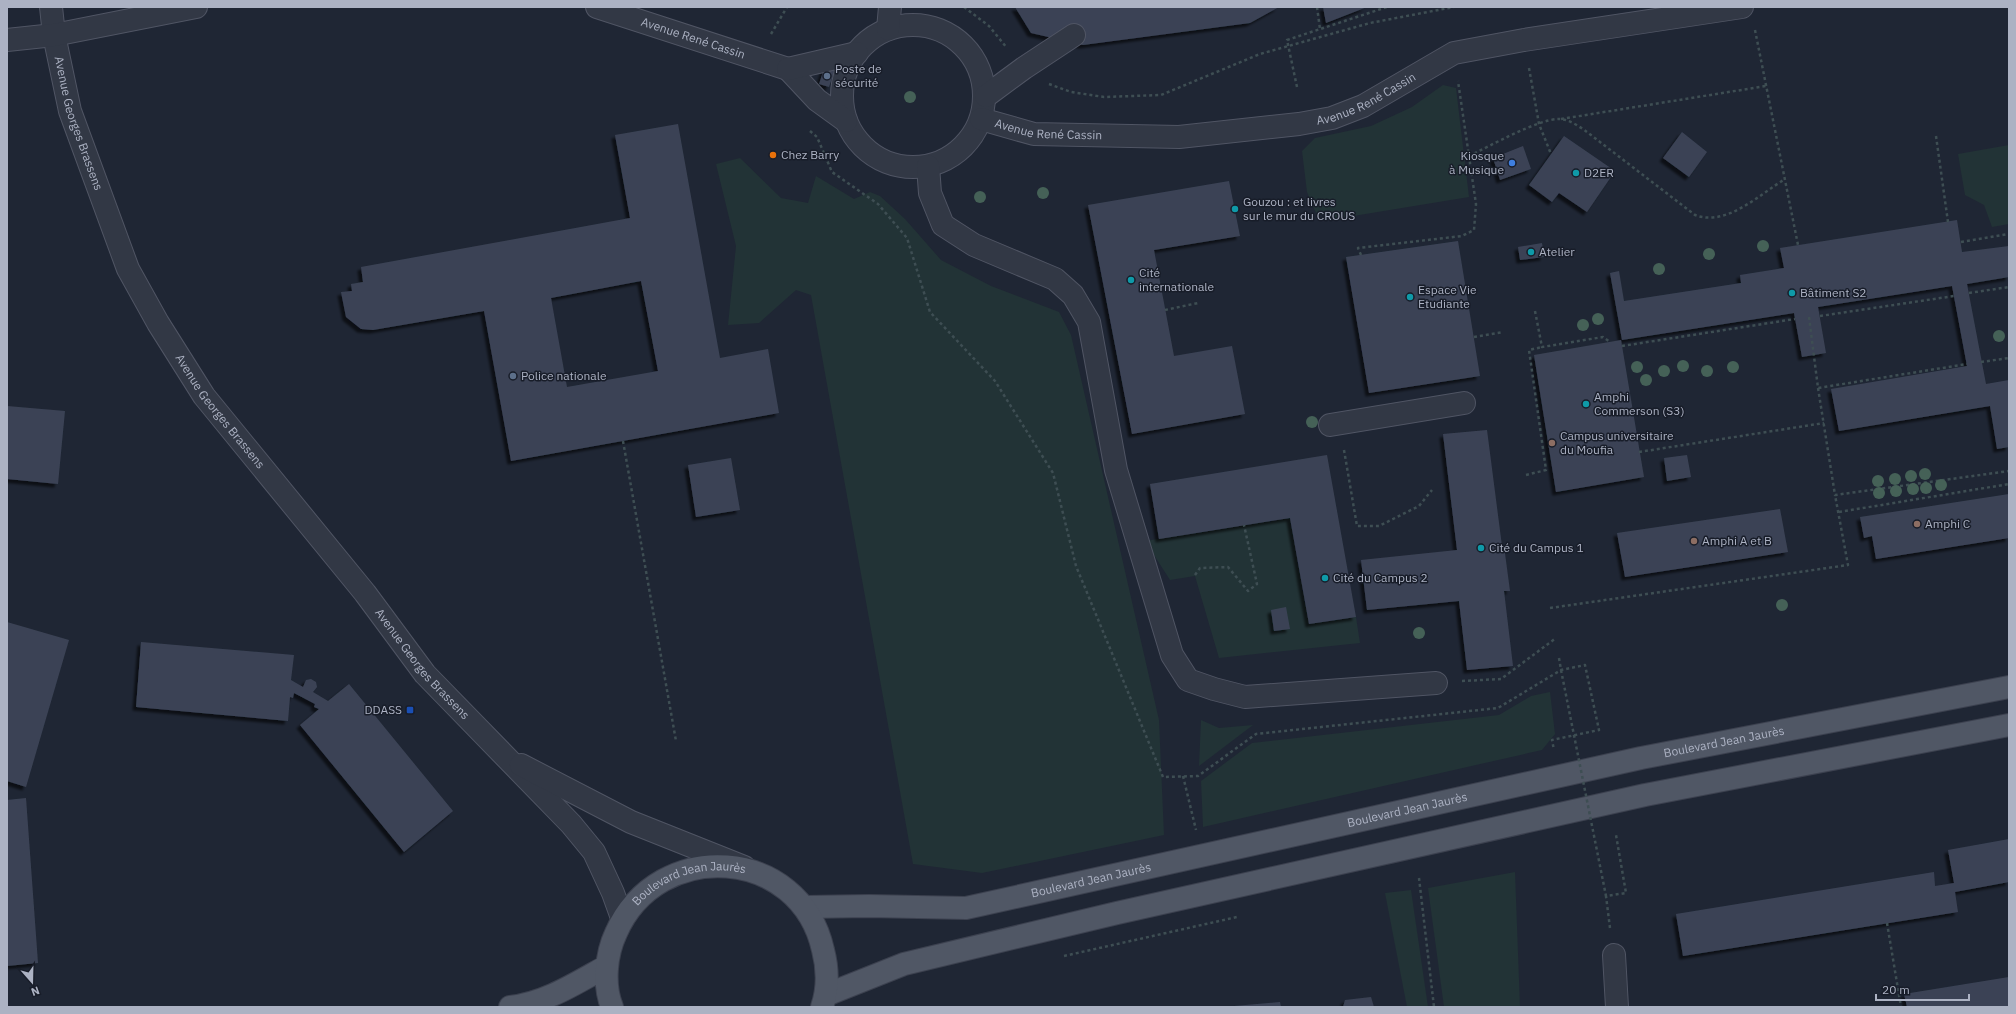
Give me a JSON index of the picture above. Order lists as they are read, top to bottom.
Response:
{
  "streets": {
    "main road": ["Boulevard Jean Jaurès"],
    "street": ["Avenue René Cassin", "Avenue Georges Brassens"]
  },
  "crossings": [
    ["Avenue Georges Brassens", "Boulevard Jean Jaurès"]
  ],
  "places": {
    "other": [
      "Poste de sécurité",
      "Chez Barry",
      "Kiosque à Musique",
      "D2ER",
      "Gouzou : et livres sur le mur du CROUS",
      "Atelier",
      "Cité internationale",
      "Bâtiment S2",
      "Espace Vie Etudiante",
      "Police nationale",
      "Amphi Commerson (S3)",
      "Campus universitaire du Moufia",
      "Amphi C",
      "Amphi A et B",
      "Cité du Campus 1",
      "Cité du Campus 2"
    ],
    "transit": ["DDASS"]
  },
  "scale_bar": "20 m",
  "north": "bottom"
}
